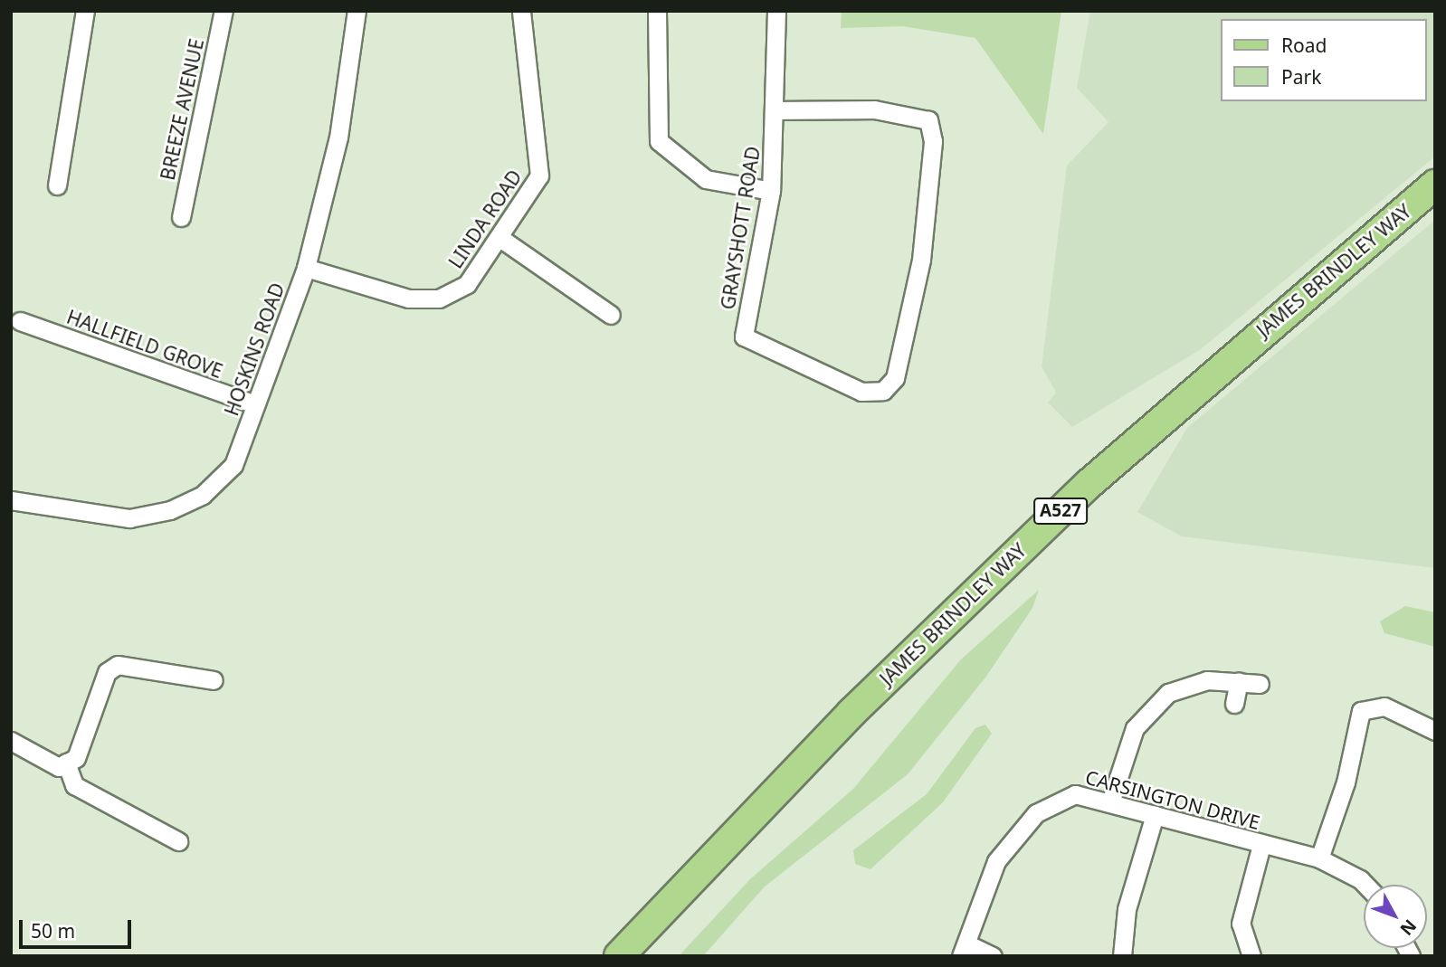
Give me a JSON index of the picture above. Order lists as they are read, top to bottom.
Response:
{
  "streets": {
    "main road": ["JAMES BRINDLEY WAY", "A527"],
    "street": [
      "BREEZE AVENUE",
      "LINDA ROAD",
      "GRAYSHOTT ROAD",
      "HALLFIELD GROVE",
      "HOSKINS ROAD",
      "CARSINGTON DRIVE"
    ]
  },
  "crossings": [
    ["LINDA ROAD", "HOSKINS ROAD"],
    ["HALLFIELD GROVE", "HOSKINS ROAD"]
  ],
  "legend": ["Road", "Park"],
  "scale_bar": "50 m",
  "north": "bottom right"
}
